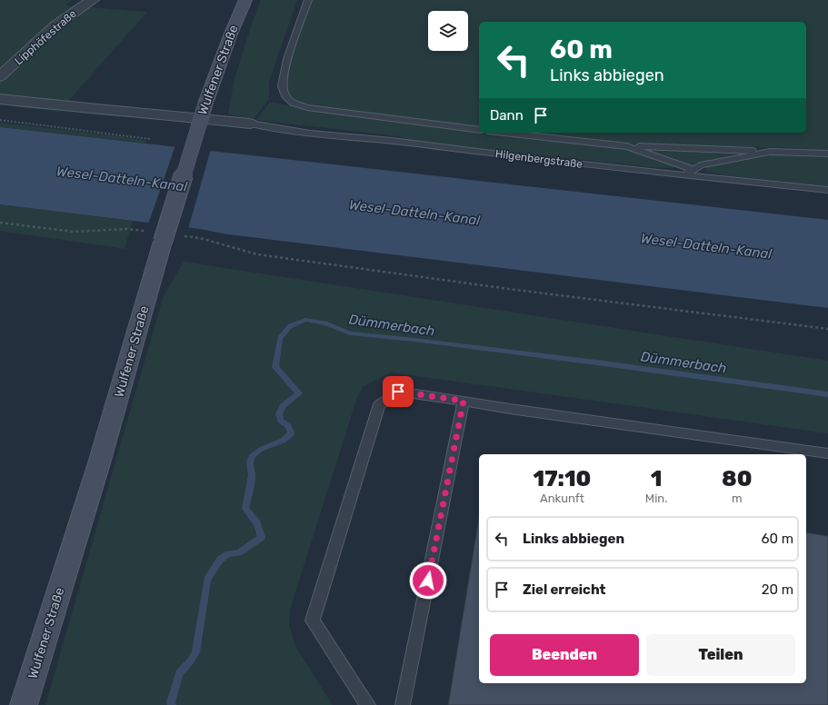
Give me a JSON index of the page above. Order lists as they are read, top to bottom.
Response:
{
  "streets": {
    "main road": ["Wulfener Straße"],
    "street": ["Lipphöfestraße"],
    "lane": ["Hilgenbergstraße"]
  },
  "water": ["Wesel-Datteln-Kanal", "Dümmerbach"],
  "page": {
    "turn": ["60 m", "Links abbiegen"],
    "then": "Dann",
    "eta": [
      "17:10",
      "Ankunft",
      "1",
      "Min.",
      "80",
      "m"
    ],
    "list": [
      {
        "name": "Links abbiegen",
        "value": "60 m"
      },
      {
        "name": "Ziel erreicht",
        "value": "20 m"
      }
    ],
    "buttons": ["Beenden", "Teilen"]
  }
}
